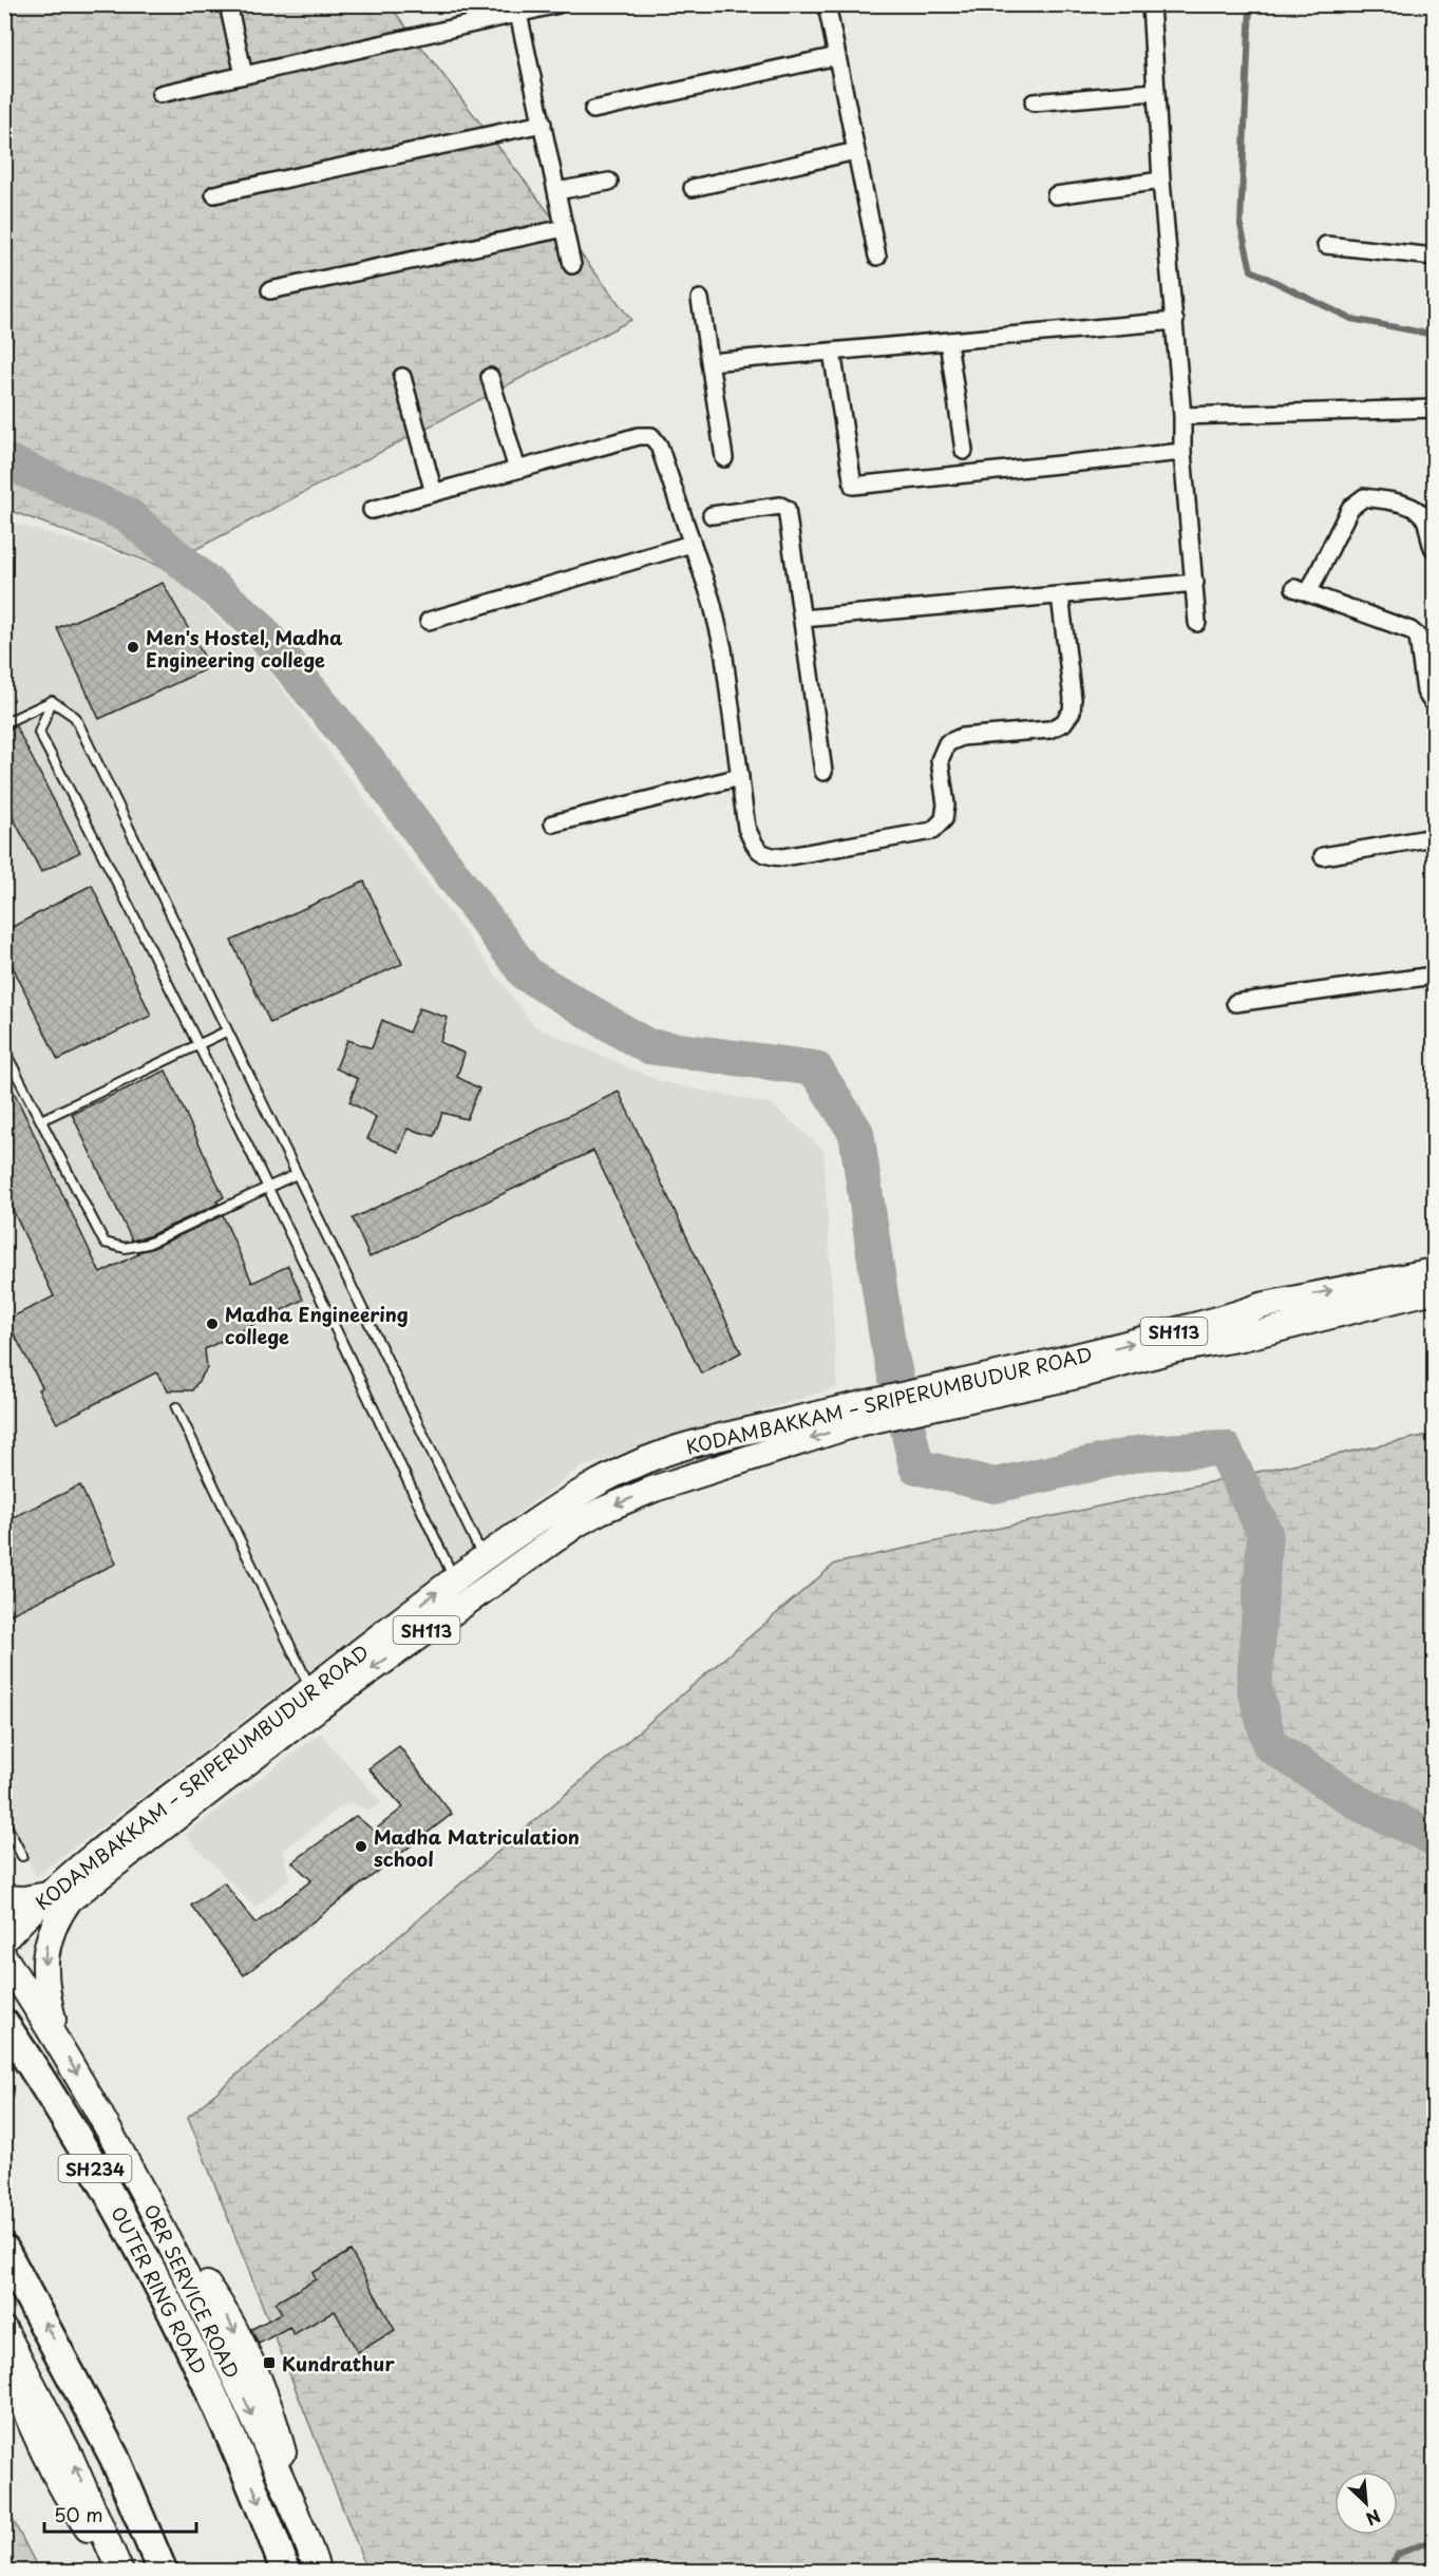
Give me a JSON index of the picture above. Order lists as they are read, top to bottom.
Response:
{
  "streets": {
    "highway": ["SH234", "OUTER RING ROAD"],
    "main road": ["SH113", "KODAMBAKKAM – SRIPERUMBUDUR ROAD", "ORR SERVICE ROAD"]
  },
  "places": {
    "other": ["Men's Hostel, Madha Engineering college", "Madha Engineering college", "Madha Matriculation school"],
    "transit": ["Kundrathur"]
  },
  "scale_bar": "50 m",
  "north": "bottom right"
}
